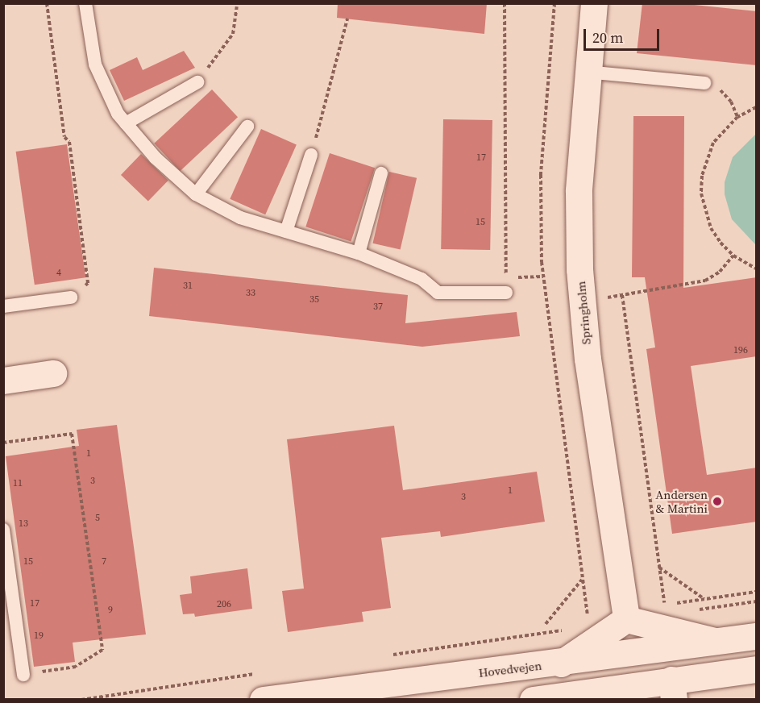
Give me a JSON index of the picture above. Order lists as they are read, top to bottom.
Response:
{
  "streets": {
    "street": ["Springholm", "Hovedvejen"]
  },
  "places": ["Andersen & Martini"],
  "house_numbers": [
    "17",
    "15",
    "4",
    "31",
    "33",
    "35",
    "37",
    "196",
    "1",
    "3",
    "11",
    "1",
    "3",
    "5",
    "13",
    "15",
    "7",
    "17",
    "206",
    "9",
    "19"
  ],
  "scale_bar": "20 m"
}
